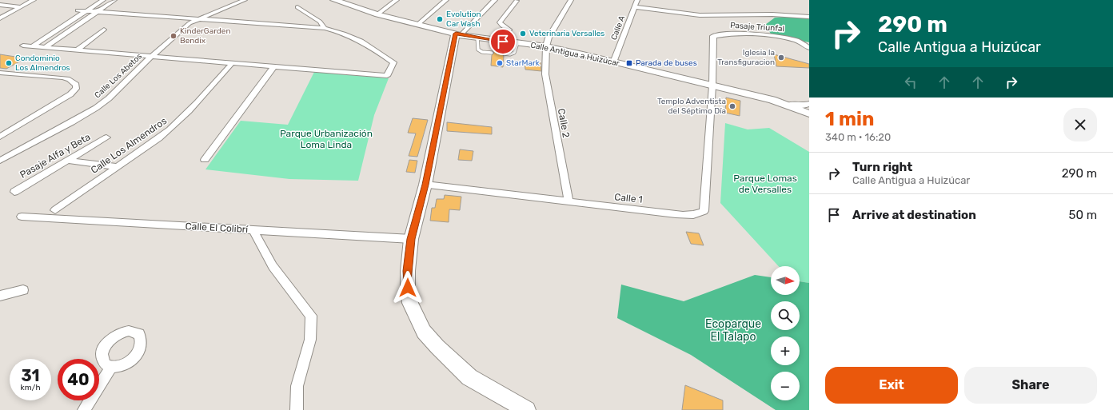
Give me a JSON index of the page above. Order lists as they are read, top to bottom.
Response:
{
  "streets": {
    "main road": ["Calle Antigua a Huizúcar"],
    "street": [
      "Pasaje Triunfal",
      "Calle A",
      "Calle Los Abetos",
      "Calle 2",
      "Calle Los Almendros",
      "Pasaje Alfa y Beta",
      "Calle 1",
      "Calle El Colibrí"
    ]
  },
  "crossings": [
    ["Pasaje Triunfal", "Calle Antigua a Huizúcar"],
    ["Pasaje Triunfal", "Calle 1"],
    ["Calle A", "Calle Antigua a Huizúcar"],
    ["Calle Antigua a Huizúcar", "Calle 2"],
    ["Calle Antigua a Huizúcar", "Calle 1"],
    ["Calle 2", "Calle 1"]
  ],
  "parks": ["Parque Urbanización Loma Linda", "Parque Lomas de Versalles", "Ecoparque El Talapo"],
  "places": {
    "other": [
      "Evolution Car Wash",
      "Veterinaria Versalles",
      "KinderGarden Bendix",
      "Iglesia la Transfiguracion",
      "Condominio Los Almendros",
      "StarMark",
      "Templo Adventista del Séptimo Día"
    ],
    "transit": ["Parada de buses"]
  },
  "north": "right",
  "page": {
    "turn": ["290 m", "Calle Antigua a Huizúcar"],
    "heading": ["1 min", "340 m · 16:20"],
    "list": [
      {
        "name": "Turn right",
        "note": "Calle Antigua a Huizúcar",
        "value": "290 m"
      },
      {
        "name": "Arrive at destination",
        "value": "50 m"
      }
    ],
    "map_buttons": ["+", "−"],
    "speed": "31 km/h",
    "limit": "40",
    "buttons": ["Exit", "Share"]
  }
}
